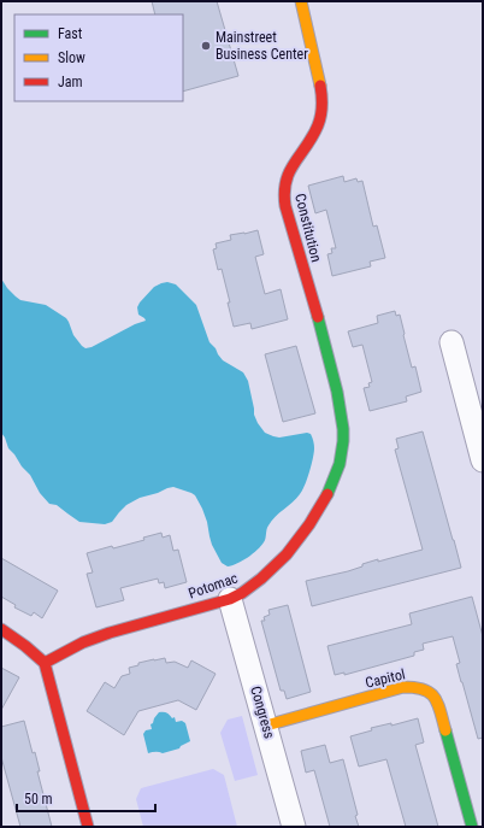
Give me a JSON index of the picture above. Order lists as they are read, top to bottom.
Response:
{
  "streets": {
    "street": [
      "Constitution",
      "Potomac",
      "Capitol",
      "Congress"
    ]
  },
  "crossings": [
    ["Constitution", "Potomac"],
    ["Potomac", "Congress"],
    ["Capitol", "Congress"]
  ],
  "places": ["Mainstreet Business Center"],
  "legend": ["Fast", "Slow", "Jam"],
  "scale_bar": "50 m"
}
